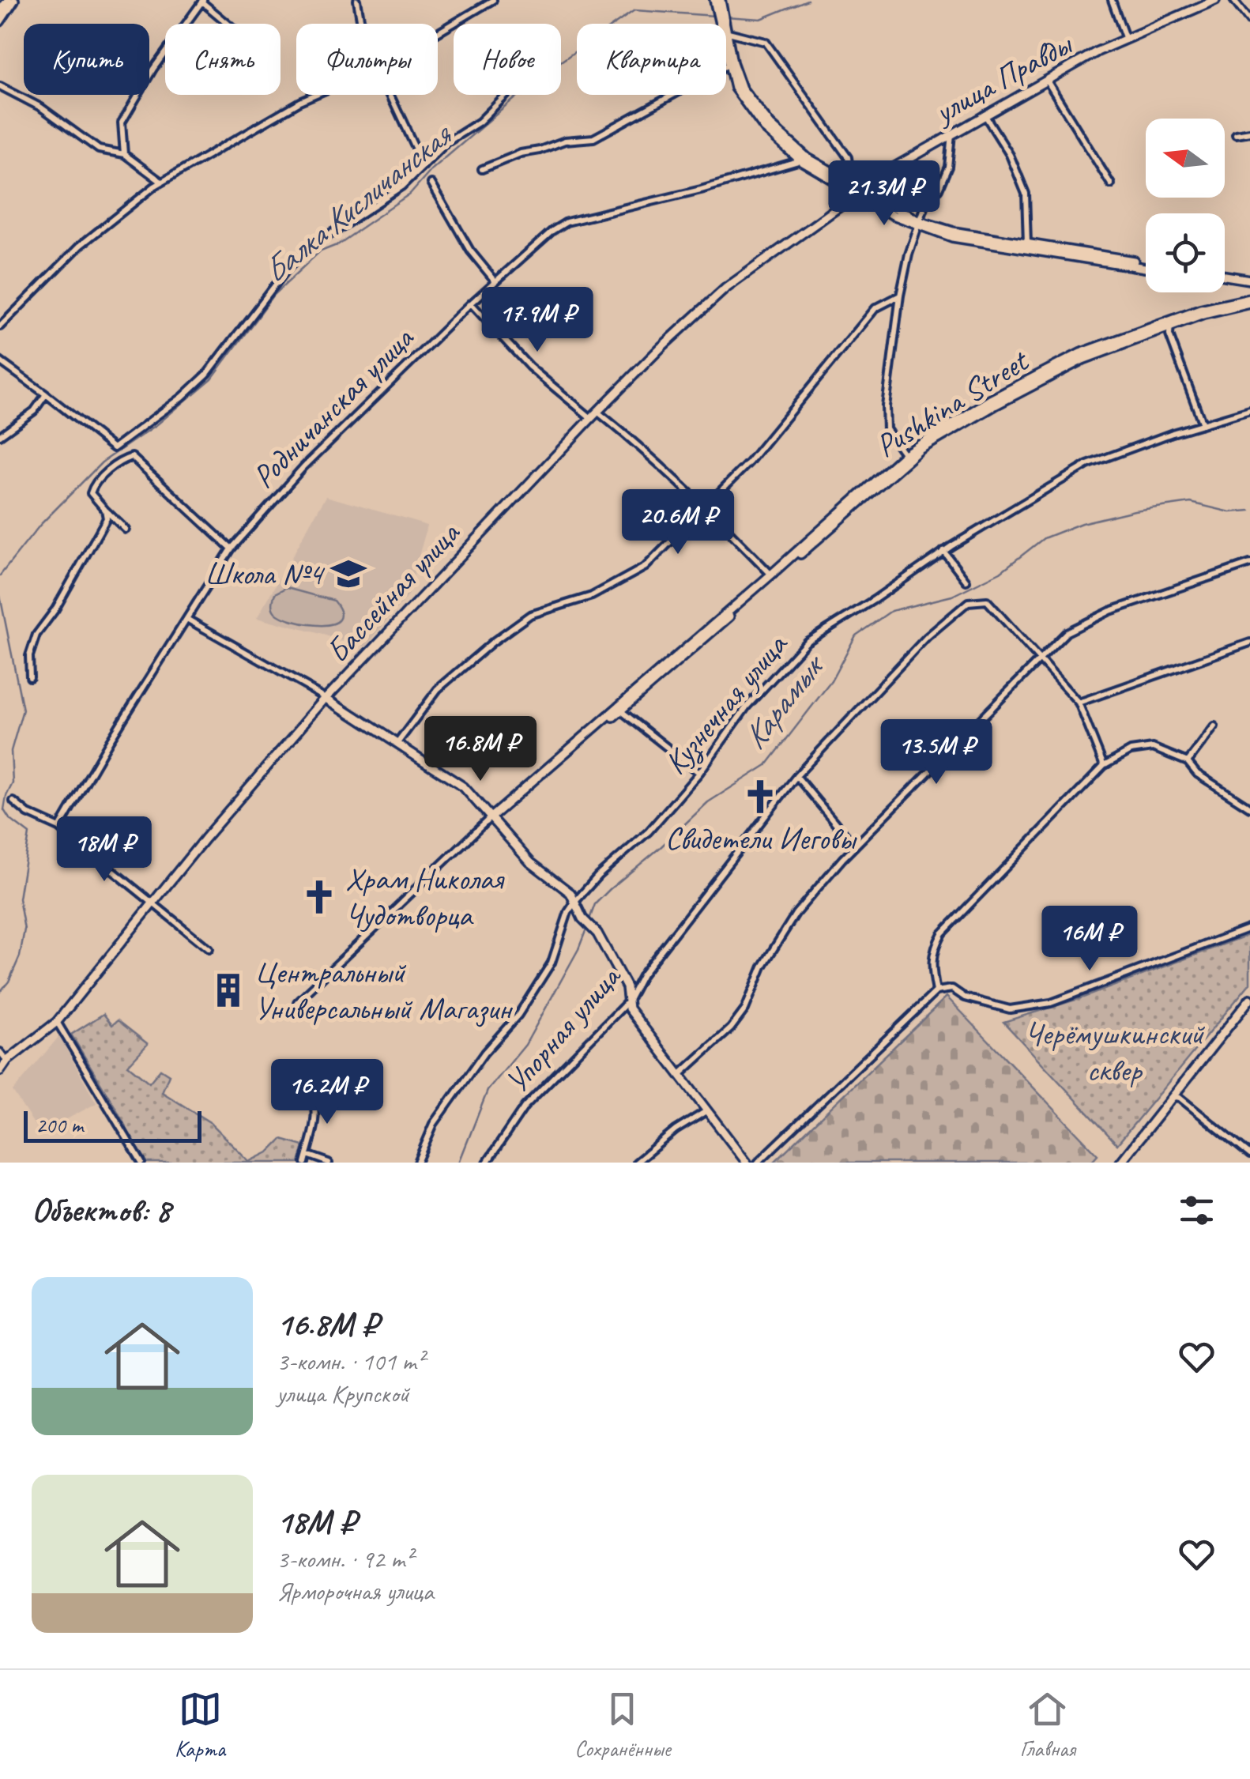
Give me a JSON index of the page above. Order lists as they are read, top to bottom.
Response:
{
  "streets": {
    "street": [
      "улица Правды",
      "Pushkina Street",
      "Родничанская улица",
      "Бассейная улица",
      "Кузнечная улица",
      "Упорная улица"
    ]
  },
  "crossings": [
    ["улица Правды", "Бассейная улица"]
  ],
  "water": ["Балка Кисличанская", "Карамык"],
  "parks": ["Черёмушкинский сквер"],
  "places": {
    "school or university": ["Школа №4"],
    "church": ["Свидетели Иеговы", "Храм Николая Чудотворца"],
    "building": ["Центральный Универсальный Магазин"]
  },
  "scale_bar": "200 m",
  "north": "left",
  "page": {
    "chip": [
      "Купить",
      "Снять",
      "Фильтры",
      "Новое",
      "Квартира"
    ],
    "price": [
      "21.3M ₽",
      "17.9M ₽",
      "20.6M ₽",
      "16.8M ₽",
      "13.5M ₽",
      "18M ₽",
      "16M ₽",
      "16.2M ₽"
    ],
    "scale": "200 m",
    "heading": "Объектов: 8",
    "list": [
      {
        "name": "16.8M ₽",
        "note": "3-комн. · 101 m² · улица Крупской"
      },
      {
        "name": "18M ₽",
        "note": "3-комн. · 92 m² · Ярморочная улица"
      }
    ],
    "tabs": ["Карта", "Сохранённые", "Главная"]
  }
}
